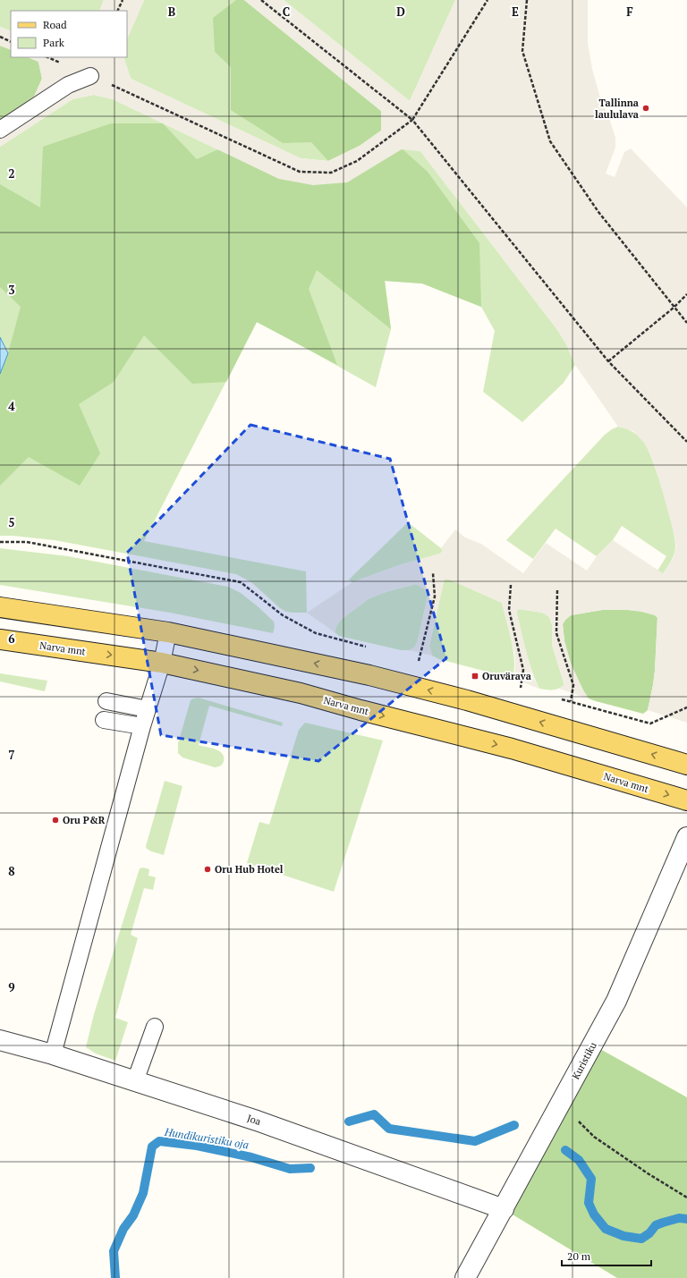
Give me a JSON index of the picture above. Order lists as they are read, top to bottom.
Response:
{
  "streets": {
    "main road": ["Narva mnt"],
    "street": ["Kuristiku", "Joa"]
  },
  "crossings": [
    ["Kuristiku", "Joa"]
  ],
  "water": ["Hundikuristiku oja"],
  "places": {
    "other": ["Tallinna laululava", "Oru P&R", "Oru Hub Hotel"],
    "transit": ["Oruvärava"]
  },
  "legend": ["Road", "Park"],
  "scale_bar": "20 m",
  "grid": {
    "columns": [
      "B",
      "C",
      "D",
      "E",
      "F"
    ],
    "rows": [
      "2",
      "3",
      "4",
      "5",
      "6",
      "7",
      "8",
      "9"
    ]
  }
}
